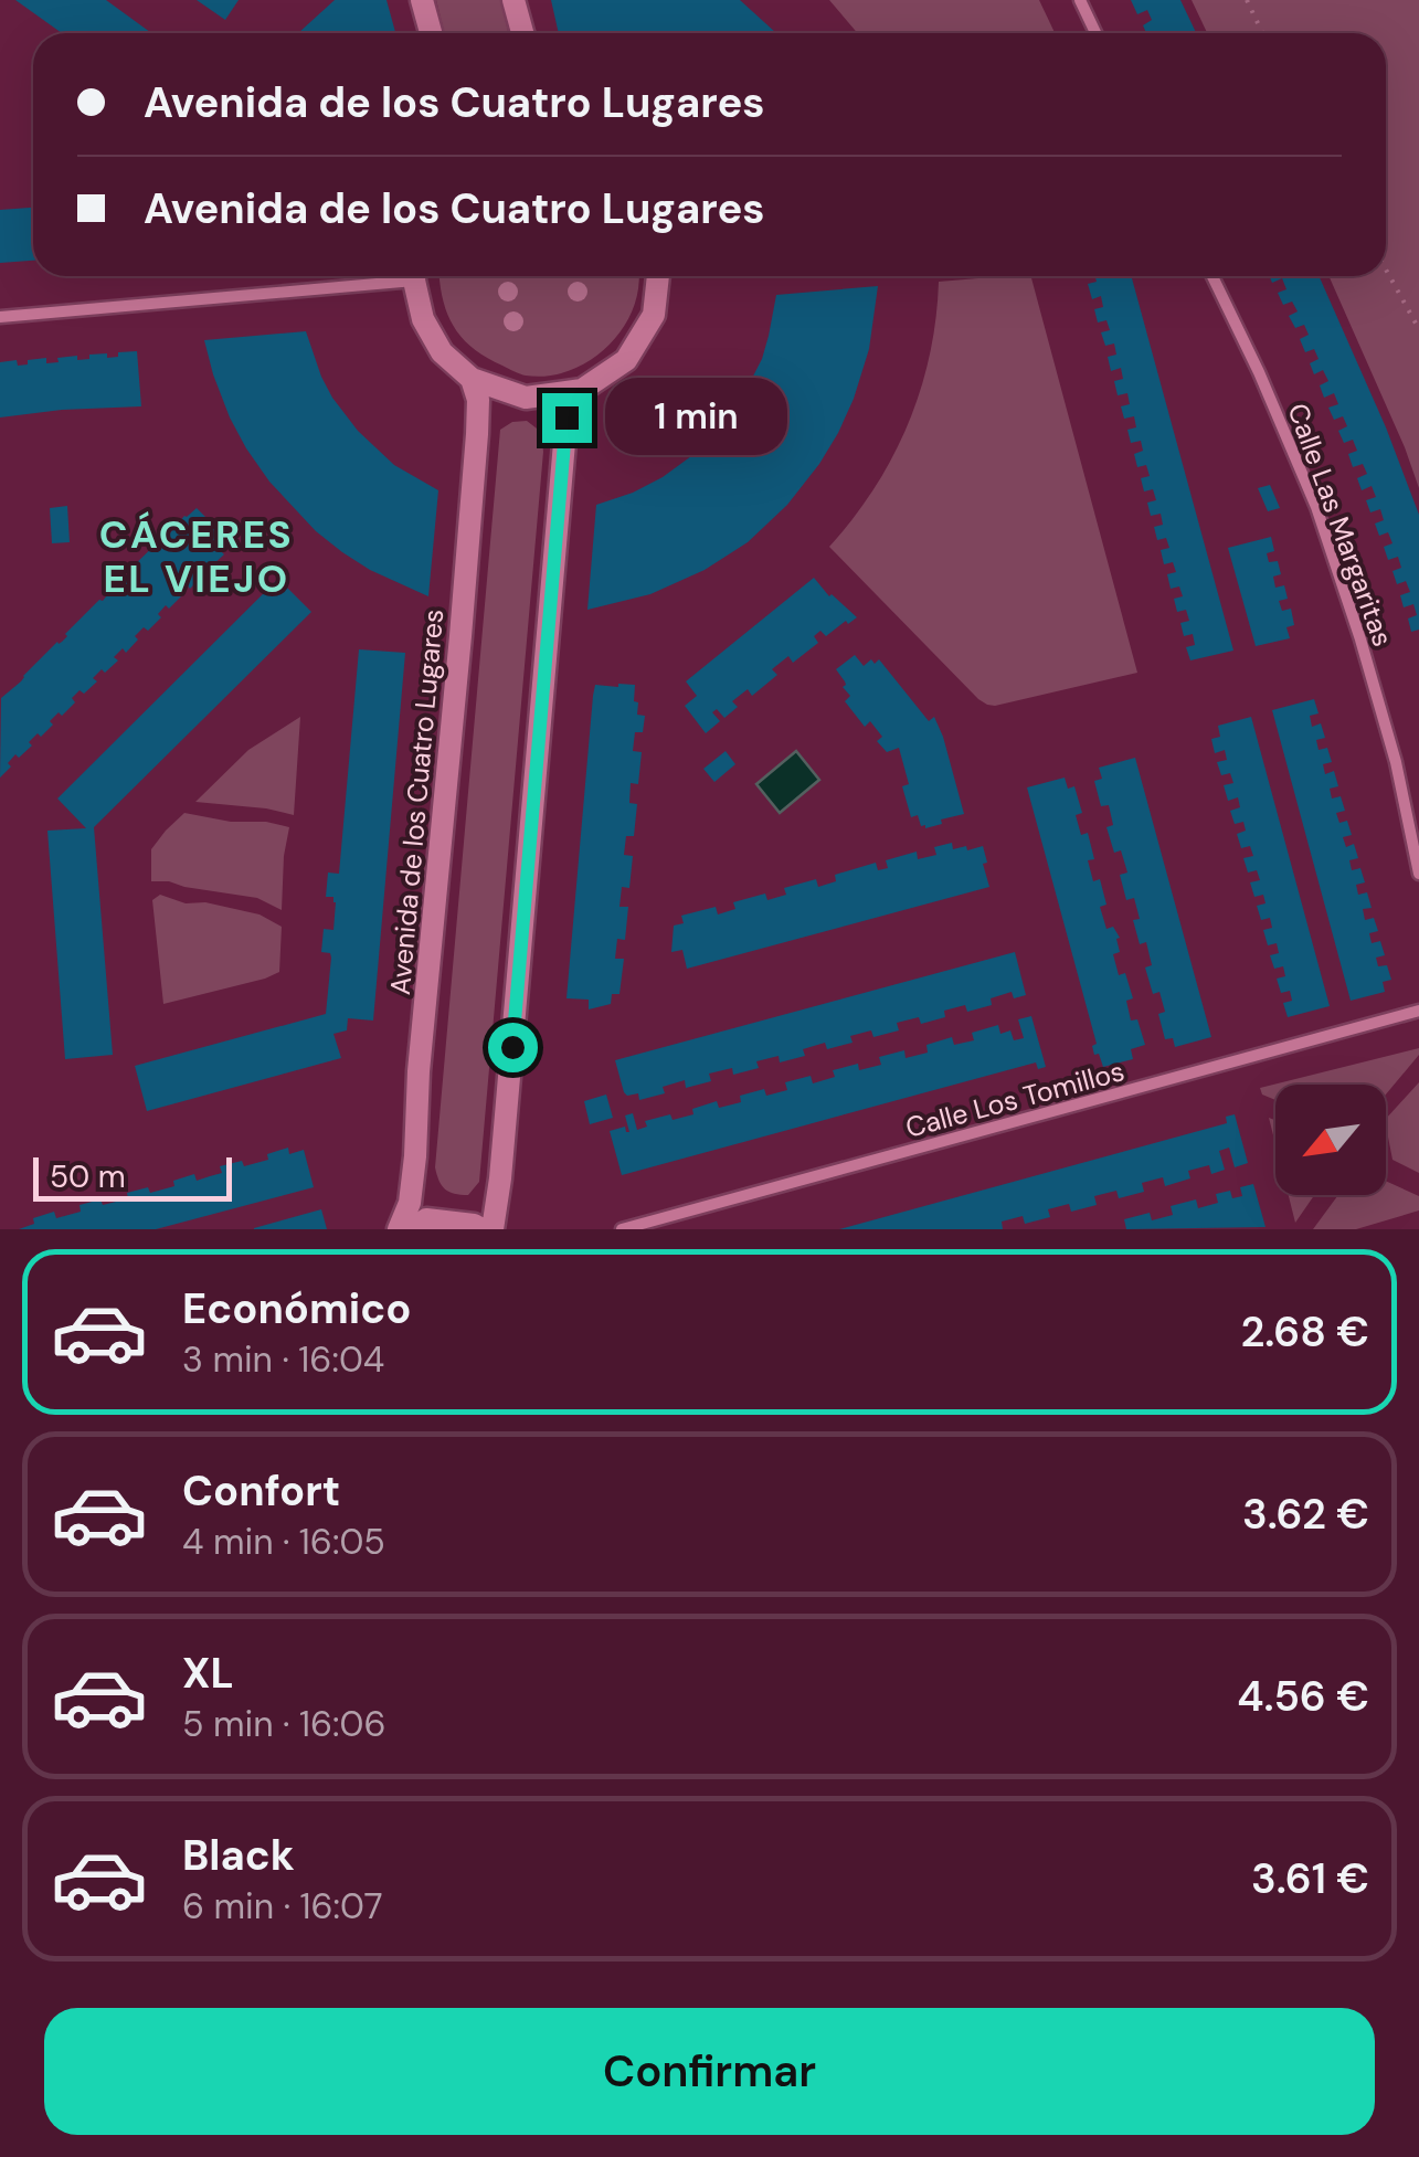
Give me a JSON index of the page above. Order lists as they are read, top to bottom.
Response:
{
  "streets": {
    "main road": ["Avenida de los Cuatro Lugares"],
    "street": ["Calle Las Margaritas", "Calle Los Tomillos"]
  },
  "districts": ["CÁCERES EL VIEJO"],
  "scale_bar": "50 m",
  "north": "bottom left",
  "page": {
    "banner": ["Avenida de los Cuatro Lugares", "Avenida de los Cuatro Lugares"],
    "bubble": "1 min",
    "scale": "50 m",
    "list": [
      {
        "name": "Económico",
        "note": "3 min · 16:04",
        "value": "2.68 €"
      },
      {
        "name": "Confort",
        "note": "4 min · 16:05",
        "value": "3.62 €"
      },
      {
        "name": "XL",
        "note": "5 min · 16:06",
        "value": "4.56 €"
      },
      {
        "name": "Black",
        "note": "6 min · 16:07",
        "value": "3.61 €"
      }
    ],
    "buttons": "Confirmar"
  }
}
